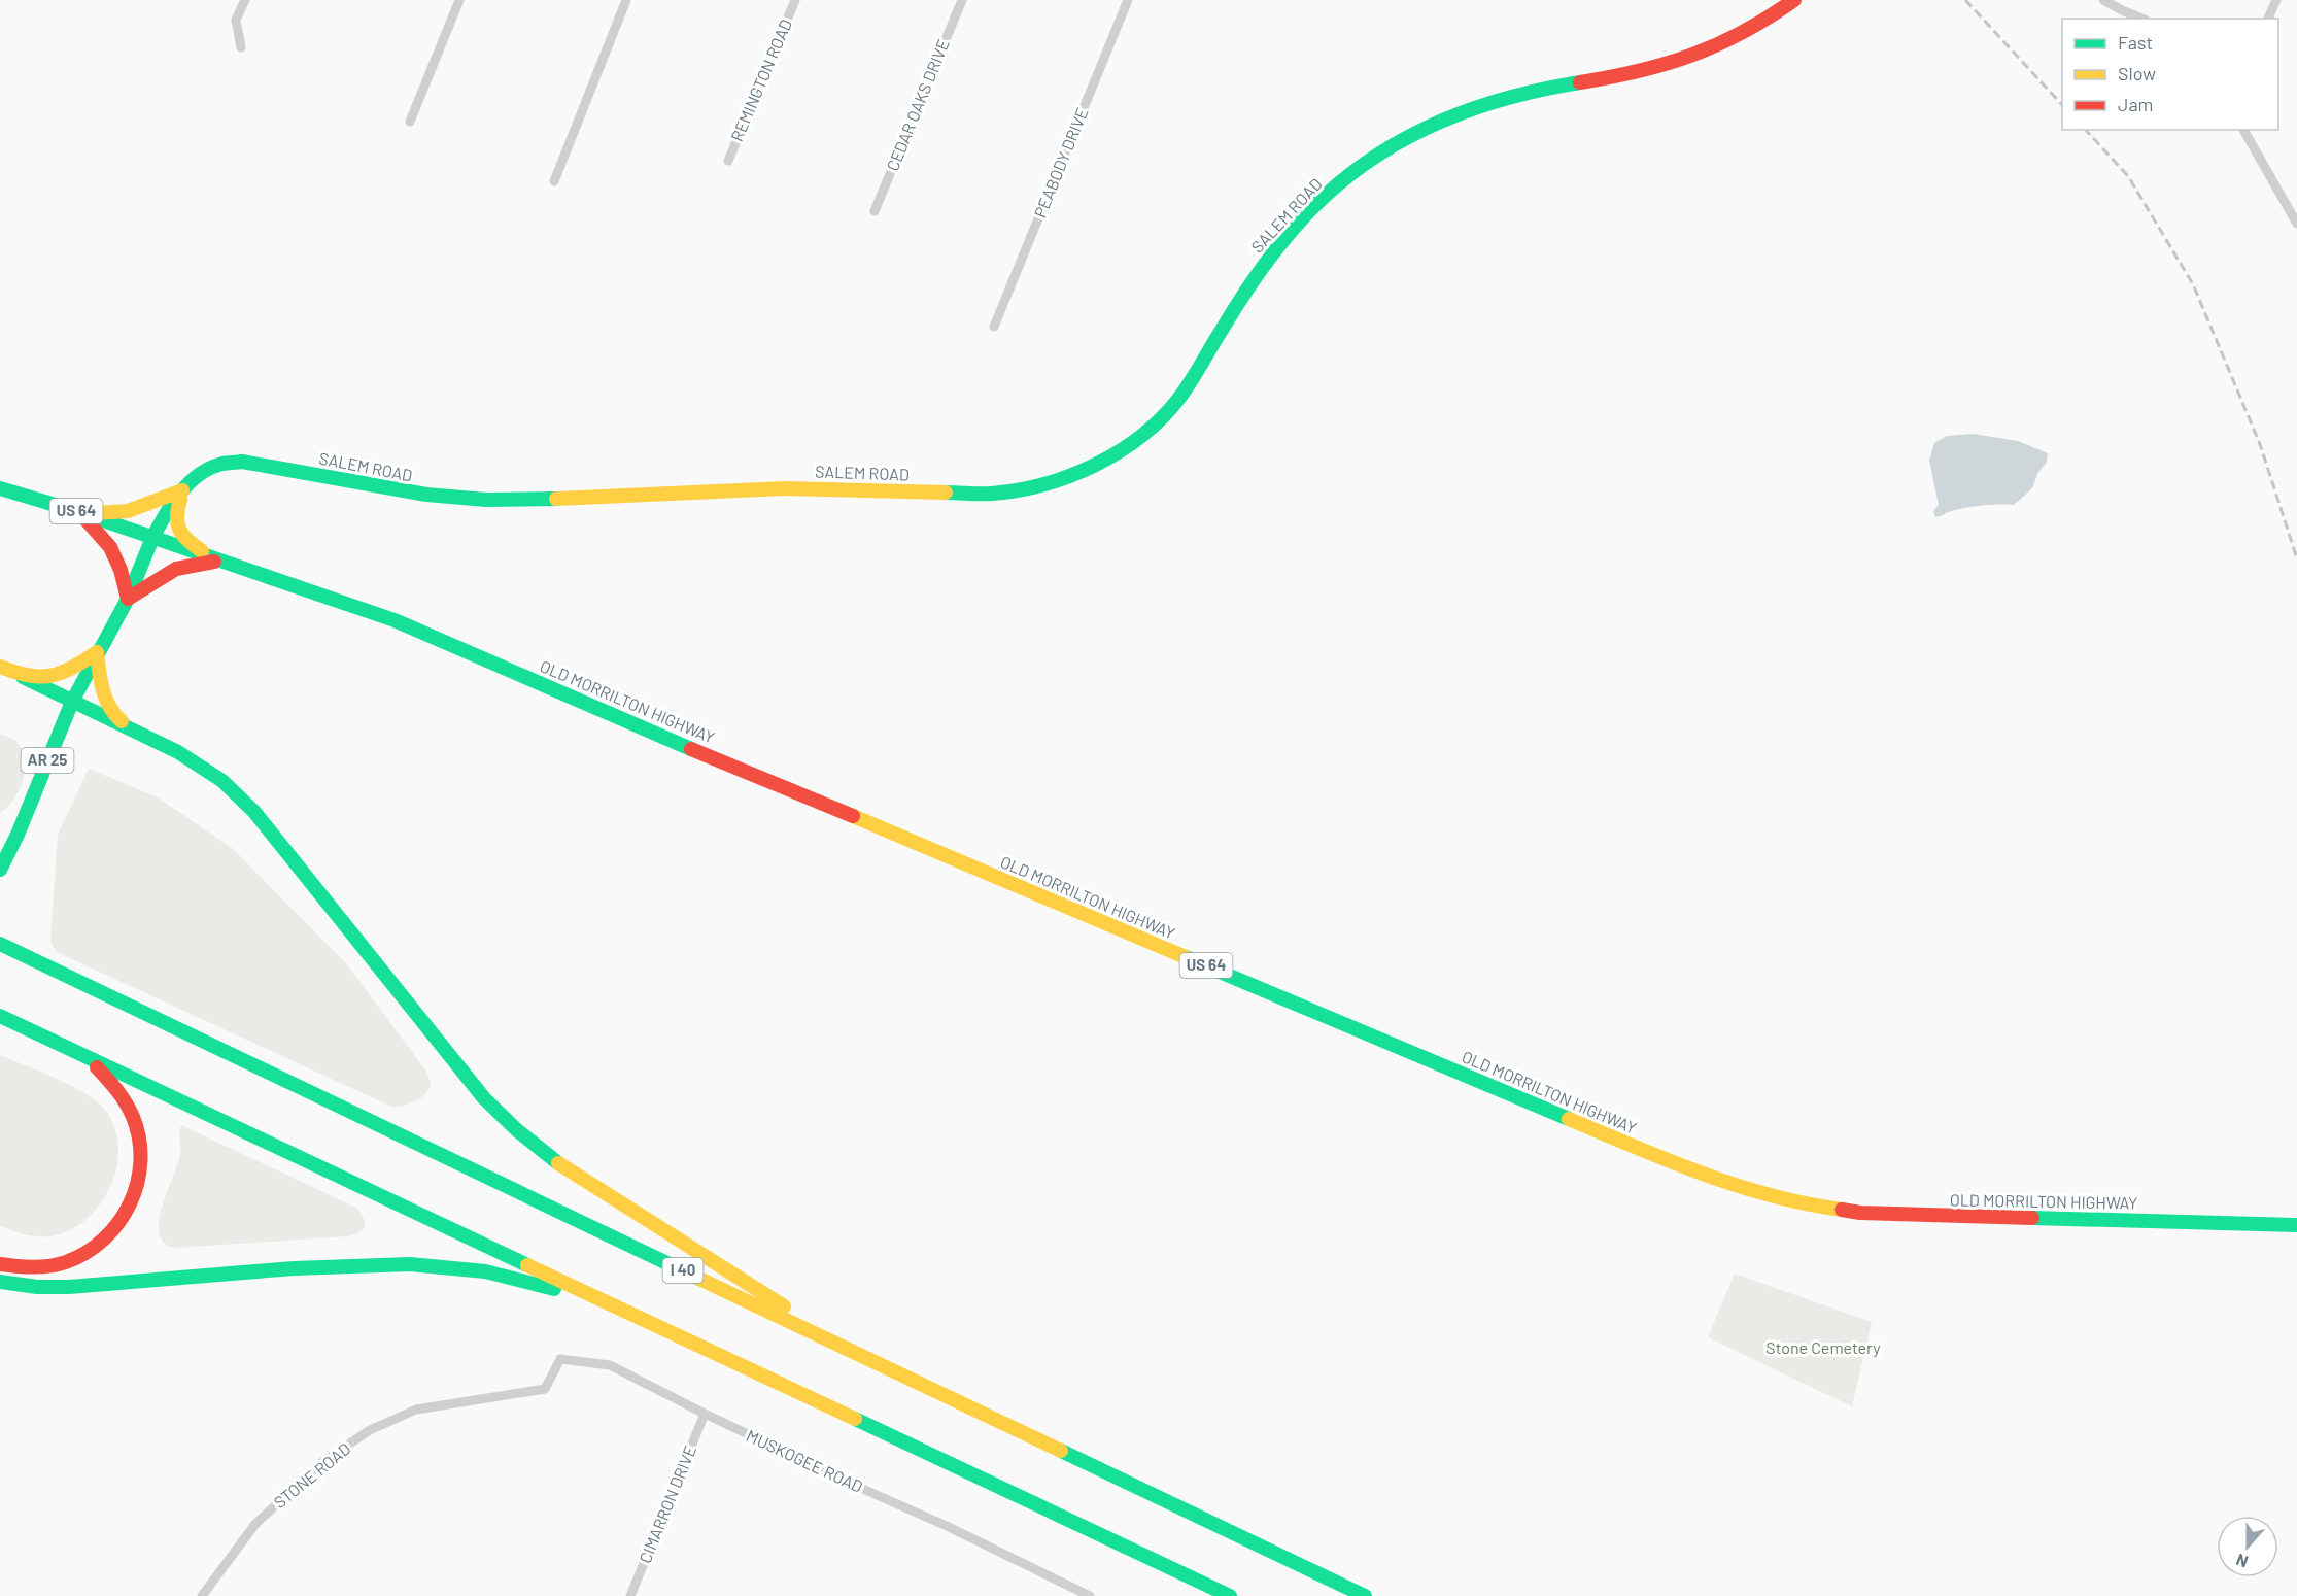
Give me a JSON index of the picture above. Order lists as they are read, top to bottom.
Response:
{
  "streets": {
    "main road": [
      "SALEM ROAD",
      "US 64",
      "OLD MORRILTON HIGHWAY",
      "AR 25",
      "I 40"
    ],
    "street": [
      "REMINGTON ROAD",
      "CEDAR OAKS DRIVE",
      "PEABODY DRIVE",
      "MUSKOGEE ROAD",
      "STONE ROAD",
      "CIMARRON DRIVE"
    ]
  },
  "crossings": [
    ["SALEM ROAD", "OLD MORRILTON HIGHWAY"],
    ["MUSKOGEE ROAD", "STONE ROAD"],
    ["MUSKOGEE ROAD", "CIMARRON DRIVE"]
  ],
  "parks": ["Stone Cemetery"],
  "legend": ["Fast", "Slow", "Jam"],
  "north": "bottom"
}
